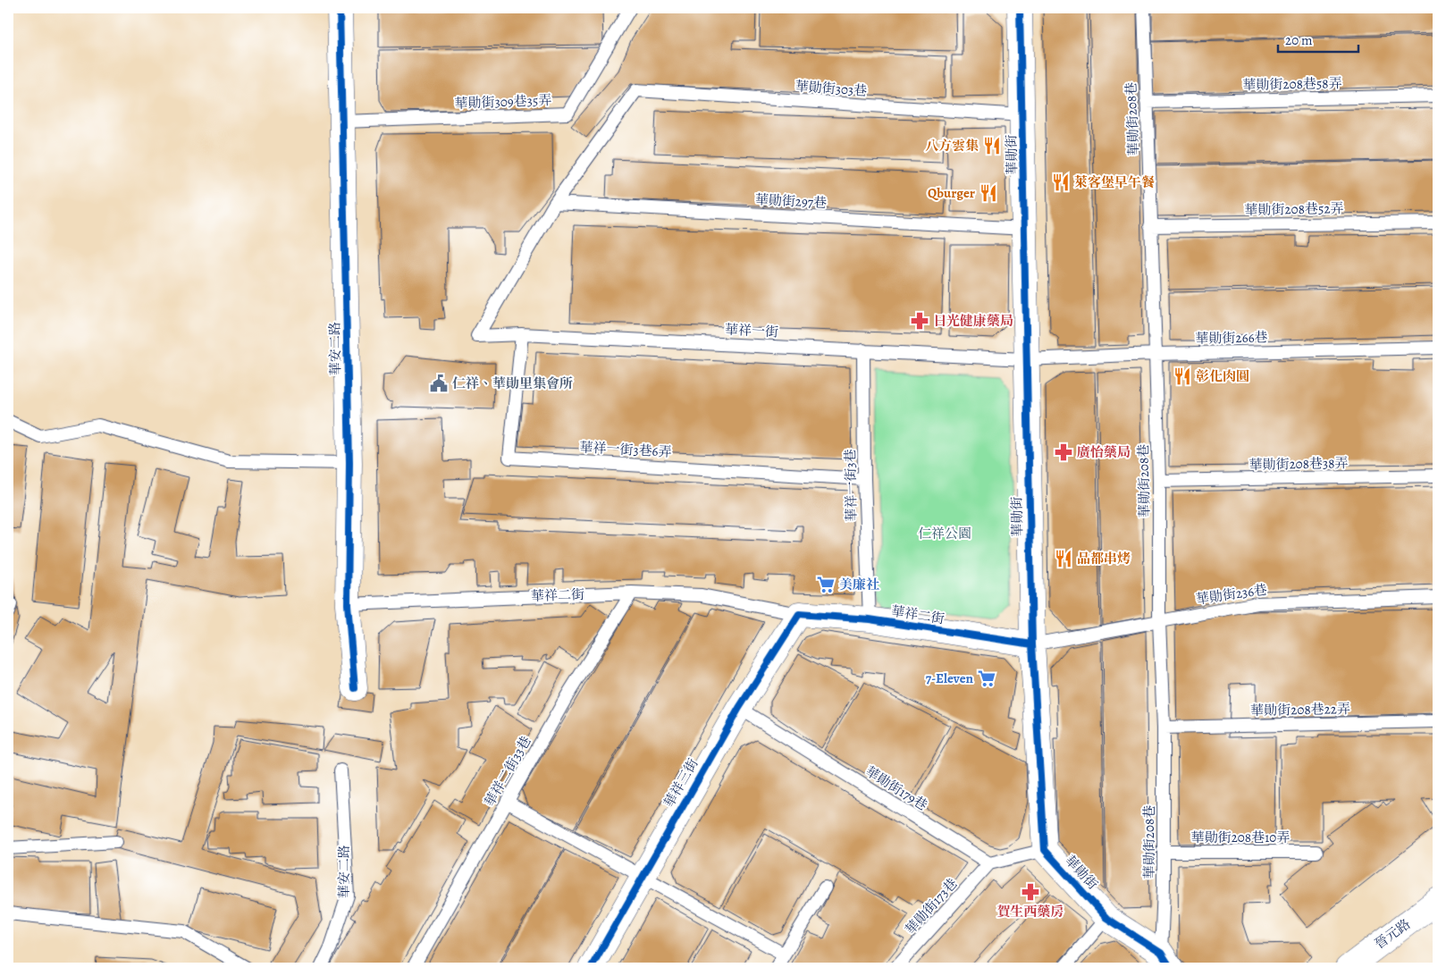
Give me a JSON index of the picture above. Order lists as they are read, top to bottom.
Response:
{
  "streets": {
    "street": [
      "華勛街",
      "華安二路",
      "華祥二街",
      "華祥三街",
      "晉元路"
    ],
    "lane": [
      "華勛街208巷58弄",
      "華勛街303巷",
      "華勛街309巷35弄",
      "華勛街208巷",
      "華勛街297巷",
      "華勛街208巷52弄",
      "華祥一街",
      "華勛街266巷",
      "華祥一街3巷6弄",
      "華勛街208巷38弄",
      "華祥一街3巷",
      "華勛街236巷",
      "華勛街208巷22弄",
      "華祥二街33巷",
      "華勛街179巷",
      "華勛街208巷10弄",
      "華勛街173巷"
    ]
  },
  "crossings": [
    ["華勛街208巷58弄", "華勛街208巷"],
    ["華勛街303巷", "華勛街"],
    ["華勛街303巷", "華勛街297巷"],
    ["華勛街303巷", "華祥一街"],
    ["華勛街309巷35弄", "華安二路"],
    ["華勛街208巷", "華勛街"],
    ["華勛街208巷", "華勛街208巷52弄"],
    ["華勛街208巷", "華勛街266巷"],
    ["華勛街208巷", "華勛街208巷38弄"],
    ["華勛街208巷", "華勛街236巷"],
    ["華勛街208巷", "華勛街208巷22弄"],
    ["華勛街208巷", "華勛街208巷10弄"],
    ["華勛街", "華勛街297巷"],
    ["華勛街", "華祥一街"],
    ["華勛街", "華勛街266巷"],
    ["華勛街", "華勛街236巷"],
    ["華勛街", "華祥二街"],
    ["華勛街297巷", "華祥一街"],
    ["華祥一街", "華勛街266巷"],
    ["華祥一街", "華祥一街3巷6弄"],
    ["華祥一街", "華祥一街3巷"],
    ["華安二路", "華祥二街"],
    ["華祥一街3巷6弄", "華祥一街3巷"],
    ["華祥一街3巷", "華祥二街"],
    ["華勛街236巷", "華祥二街"],
    ["華祥二街", "華祥二街33巷"],
    ["華祥二街", "華祥三街"],
    ["華祥三街", "華勛街179巷"],
    ["華勛街179巷", "華勛街173巷"]
  ],
  "parks": ["仁祥公園"],
  "places": {
    "restaurant": [
      "八方雲集",
      "萊客堡早午餐",
      "Qburger",
      "彰化肉圓",
      "品都串烤"
    ],
    "pharmacy": ["日光健康藥局", "廣怡藥局", "賀生西藥房"],
    "public building": ["仁祥、華勛里集會所"],
    "supermarket": ["美廉社", "7-Eleven"]
  },
  "scale_bar": "20 m"
}
